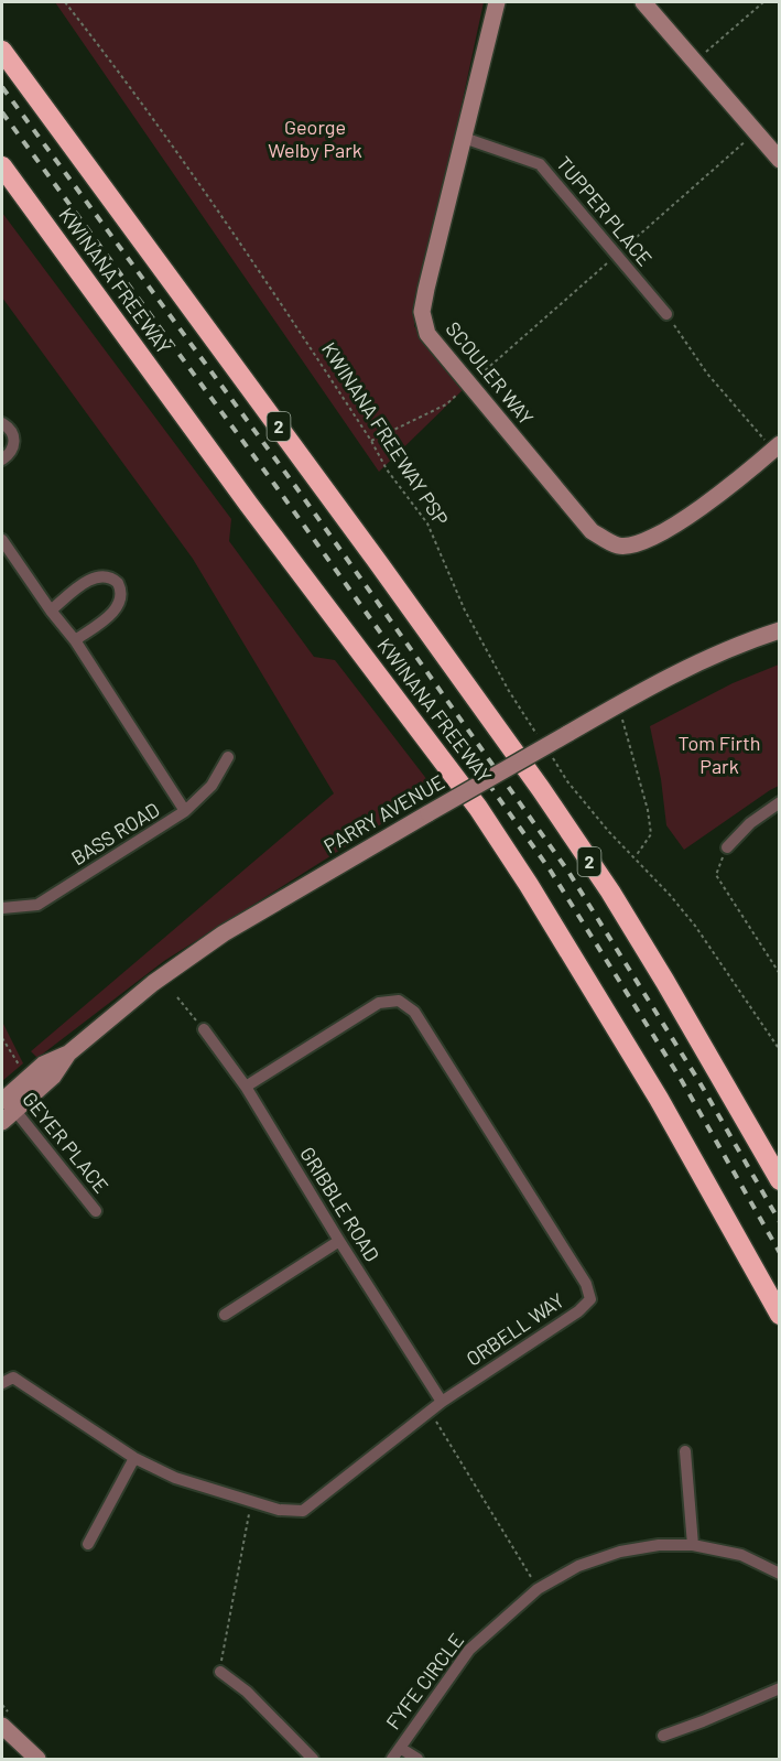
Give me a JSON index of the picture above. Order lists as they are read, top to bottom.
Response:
{
  "streets": {
    "highway": ["KWINANA FREEWAY", "2"],
    "main road": ["SCOULER WAY", "PARRY AVENUE"],
    "street": [
      "TUPPER PLACE",
      "BASS ROAD",
      "GEYER PLACE",
      "GRIBBLE ROAD",
      "ORBELL WAY",
      "FYFE CIRCLE"
    ],
    "path": ["KWINANA FREEWAY PSP"]
  },
  "crossings": [
    ["TUPPER PLACE", "SCOULER WAY"],
    ["PARRY AVENUE", "GEYER PLACE"],
    ["GRIBBLE ROAD", "ORBELL WAY"]
  ],
  "parks": ["George Welby Park", "Tom Firth Park"]
}
